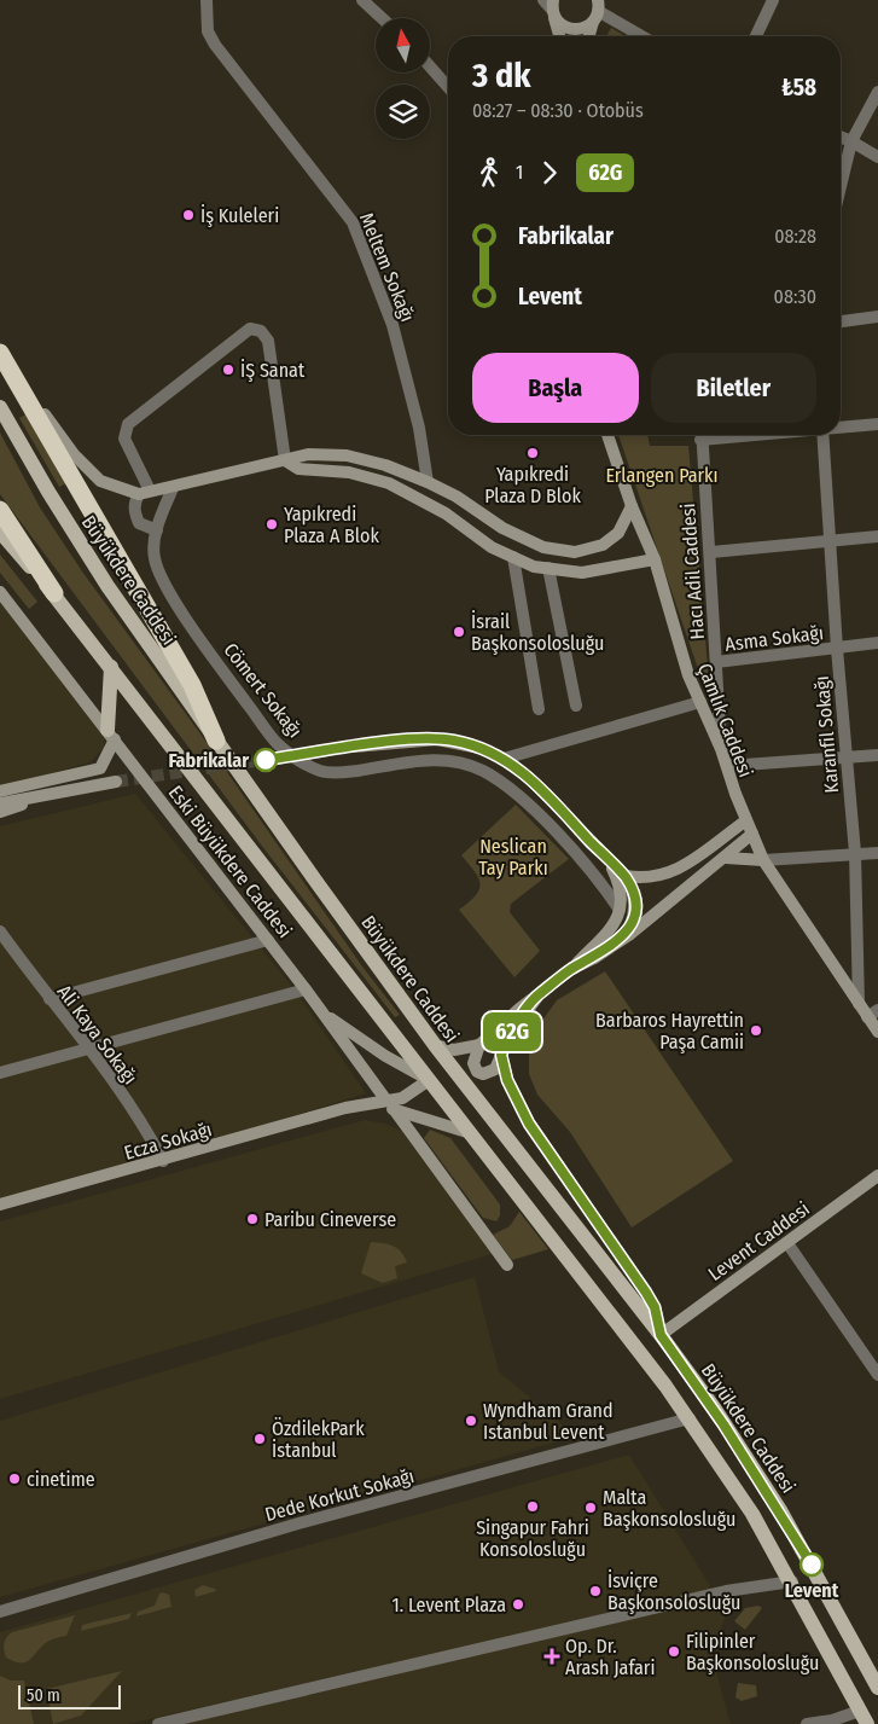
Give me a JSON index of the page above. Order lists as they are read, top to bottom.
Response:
{
  "streets": {
    "main road": ["Büyükdere Caddesi"],
    "street": [
      "Meltem Sokağı",
      "Hacı Adil Caddesi",
      "Asma Sokağı",
      "Cömert Sokağı",
      "Çamlık Caddesi",
      "Karanfil Sokağı",
      "Eski Büyükdere Caddesi",
      "Ali Kaya Sokağı",
      "Ecza Sokağı",
      "Levent Caddesi",
      "Dede Korkut Sokağı"
    ]
  },
  "crossings": [
    ["Hacı Adil Caddesi", "Asma Sokağı"],
    ["Hacı Adil Caddesi", "Çamlık Caddesi"],
    ["Büyükdere Caddesi", "Levent Caddesi"],
    ["Asma Sokağı", "Karanfil Sokağı"],
    ["Çamlık Caddesi", "Karanfil Sokağı"],
    ["Eski Büyükdere Caddesi", "Ecza Sokağı"],
    ["Ali Kaya Sokağı", "Ecza Sokağı"]
  ],
  "parks": ["Erlangen Parkı", "Neslican Tay Parkı"],
  "places": {
    "other": [
      "İş Kuleleri",
      "İŞ Sanat",
      "Yapıkredi Plaza D Blok",
      "Yapıkredi Plaza A Blok",
      "İsrail Başkonsolosluğu",
      "Fabrikalar",
      "Barbaros Hayrettin Paşa Camii",
      "Paribu Cineverse",
      "Wyndham Grand Istanbul Levent",
      "ÖzdilekPark İstanbul",
      "cinetime",
      "Singapur Fahri Konsolosluğu",
      "Malta Başkonsolosluğu",
      "Levent",
      "İsviçre Başkonsolosluğu",
      "1. Levent Plaza",
      "Filipinler Başkonsolosluğu"
    ],
    "health": ["Op. Dr. Arash Jafari"]
  },
  "lines": ["bus line 62G"],
  "scale_bar": "50 m",
  "north": "top",
  "page": {
    "on_map": "62G",
    "heading": ["3 dk", "08:27 – 08:30 · Otobüs", "₺58"],
    "legs": ["1", "62G"],
    "list": [
      {
        "name": "Fabrikalar",
        "value": "08:28"
      },
      {
        "name": "Levent",
        "value": "08:30"
      }
    ],
    "buttons": ["Başla", "Biletler"],
    "scale": "50 m"
  }
}
